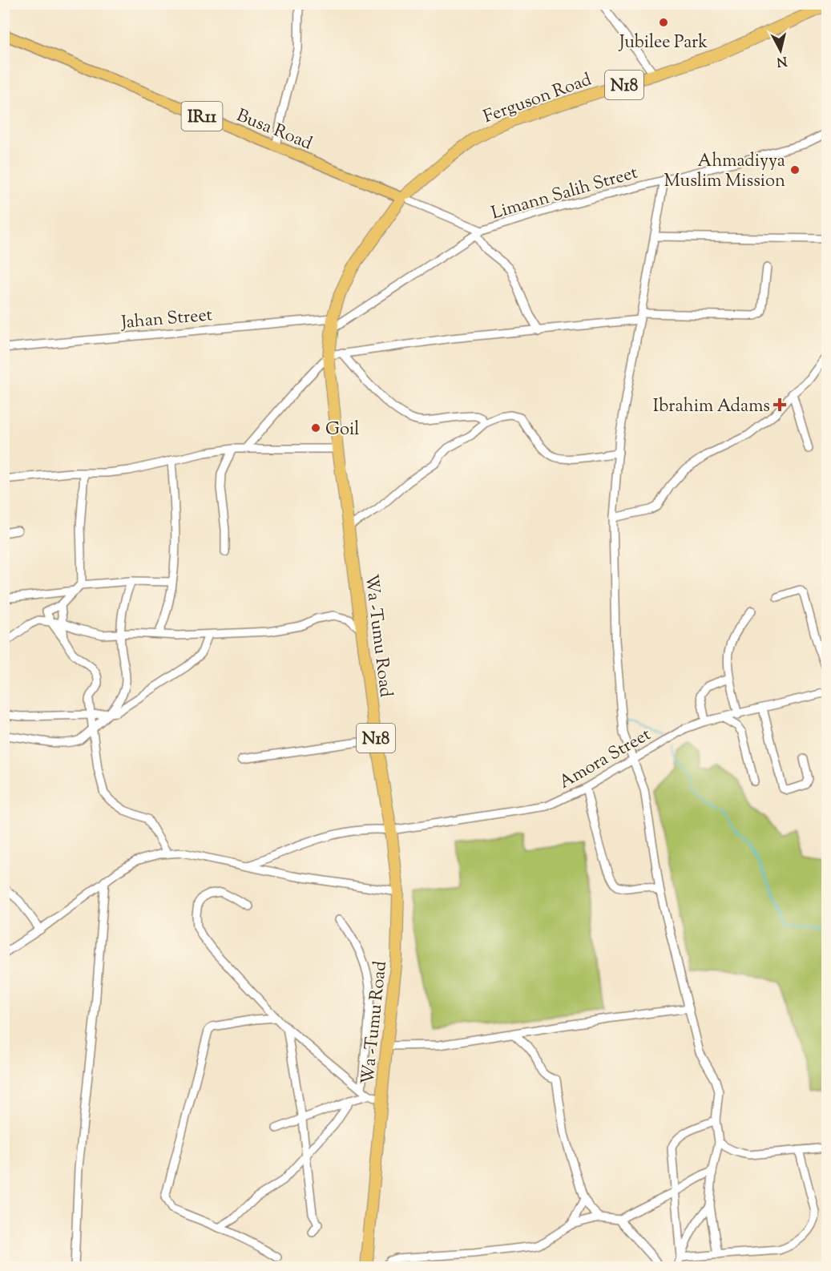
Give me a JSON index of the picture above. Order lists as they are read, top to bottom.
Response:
{
  "streets": {
    "highway": ["N18", "Ferguson Road", "Wa -Tumu Road"],
    "main road": ["IR11", "Busa Road"],
    "street": ["Limann Salih Street", "Jahan Street", "Amora Street"]
  },
  "crossings": [
    ["Ferguson Road", "Busa Road"],
    ["Ferguson Road", "Wa -Tumu Road"],
    ["Busa Road", "Wa -Tumu Road"],
    ["Limann Salih Street", "Jahan Street"],
    ["Limann Salih Street", "Wa -Tumu Road"],
    ["Jahan Street", "Wa -Tumu Road"],
    ["Wa -Tumu Road", "Amora Street"]
  ],
  "places": {
    "other": ["Jubilee Park", "Ahmadiyya Muslim Mission", "Goil"],
    "health": ["Ibrahim Adams"]
  },
  "north": "bottom"
}
